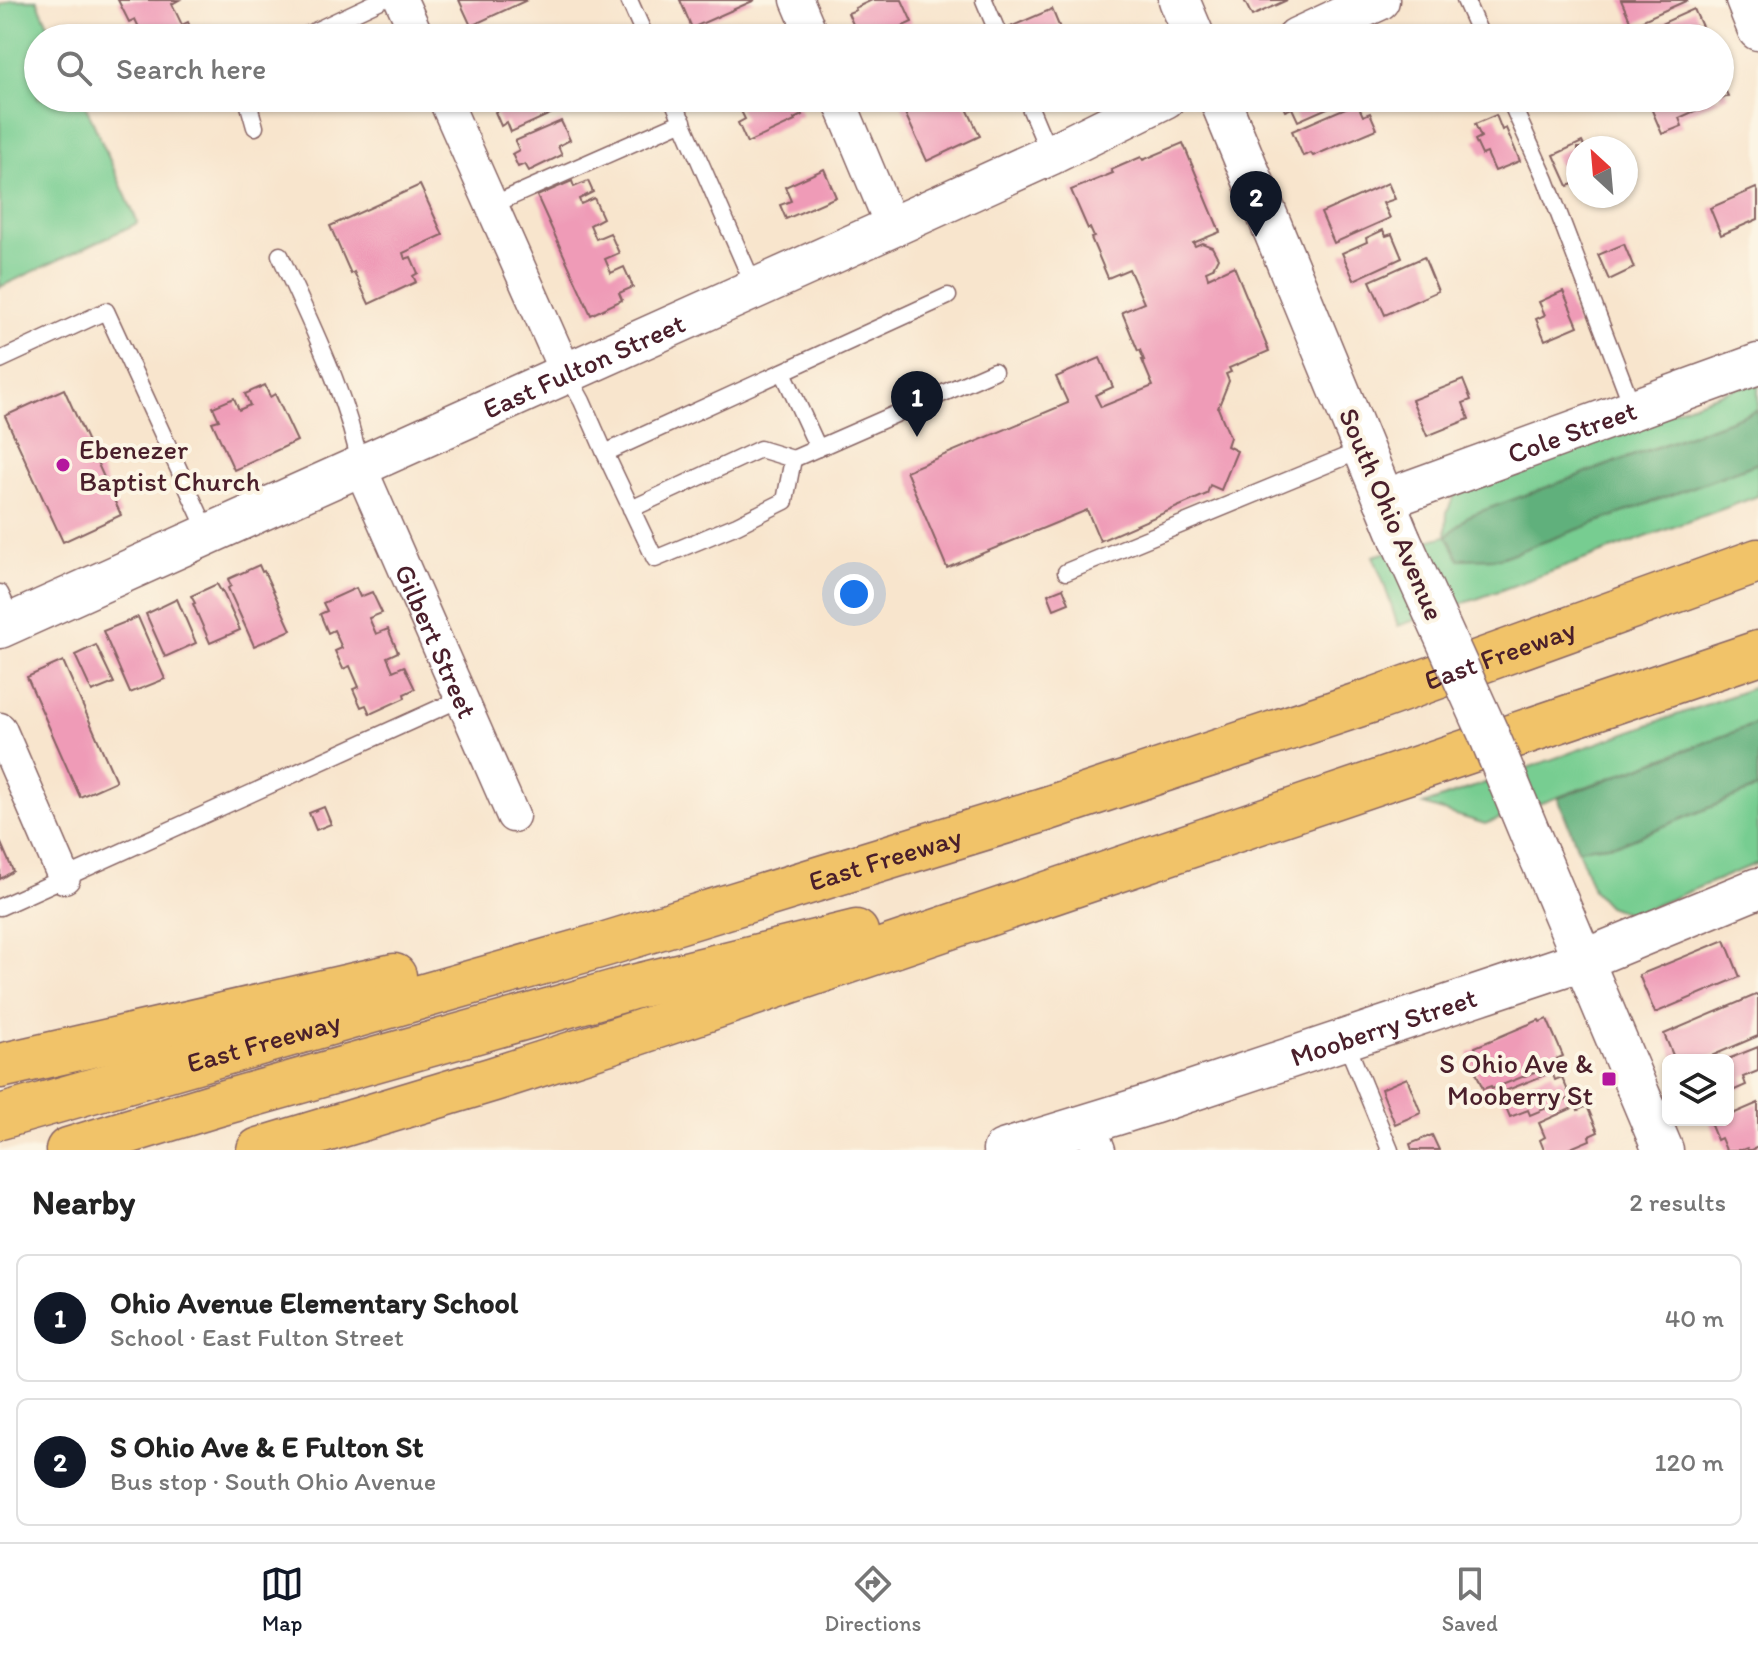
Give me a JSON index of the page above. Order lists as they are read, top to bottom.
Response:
{
  "streets": {
    "highway": ["East Freeway"],
    "street": [
      "East Fulton Street",
      "Cole Street",
      "South Ohio Avenue",
      "Gilbert Street",
      "Mooberry Street"
    ]
  },
  "crossings": [
    ["East Fulton Street", "Gilbert Street"],
    ["Cole Street", "South Ohio Avenue"],
    ["South Ohio Avenue", "Mooberry Street"]
  ],
  "places": {
    "other": ["Ebenezer Baptist Church"],
    "transit": ["S Ohio Ave & Mooberry St"]
  },
  "north": "top left",
  "page": {
    "search": "Search here",
    "pins": ["2", "1"],
    "heading": ["Nearby", "2 results"],
    "list": [
      {
        "mark": "1",
        "name": "Ohio Avenue Elementary School",
        "note": "School · East Fulton Street",
        "value": "40 m"
      },
      {
        "mark": "2",
        "name": "S Ohio Ave & E Fulton St",
        "note": "Bus stop · South Ohio Avenue",
        "value": "120 m"
      }
    ],
    "nav": ["Map", "Directions", "Saved"]
  }
}
